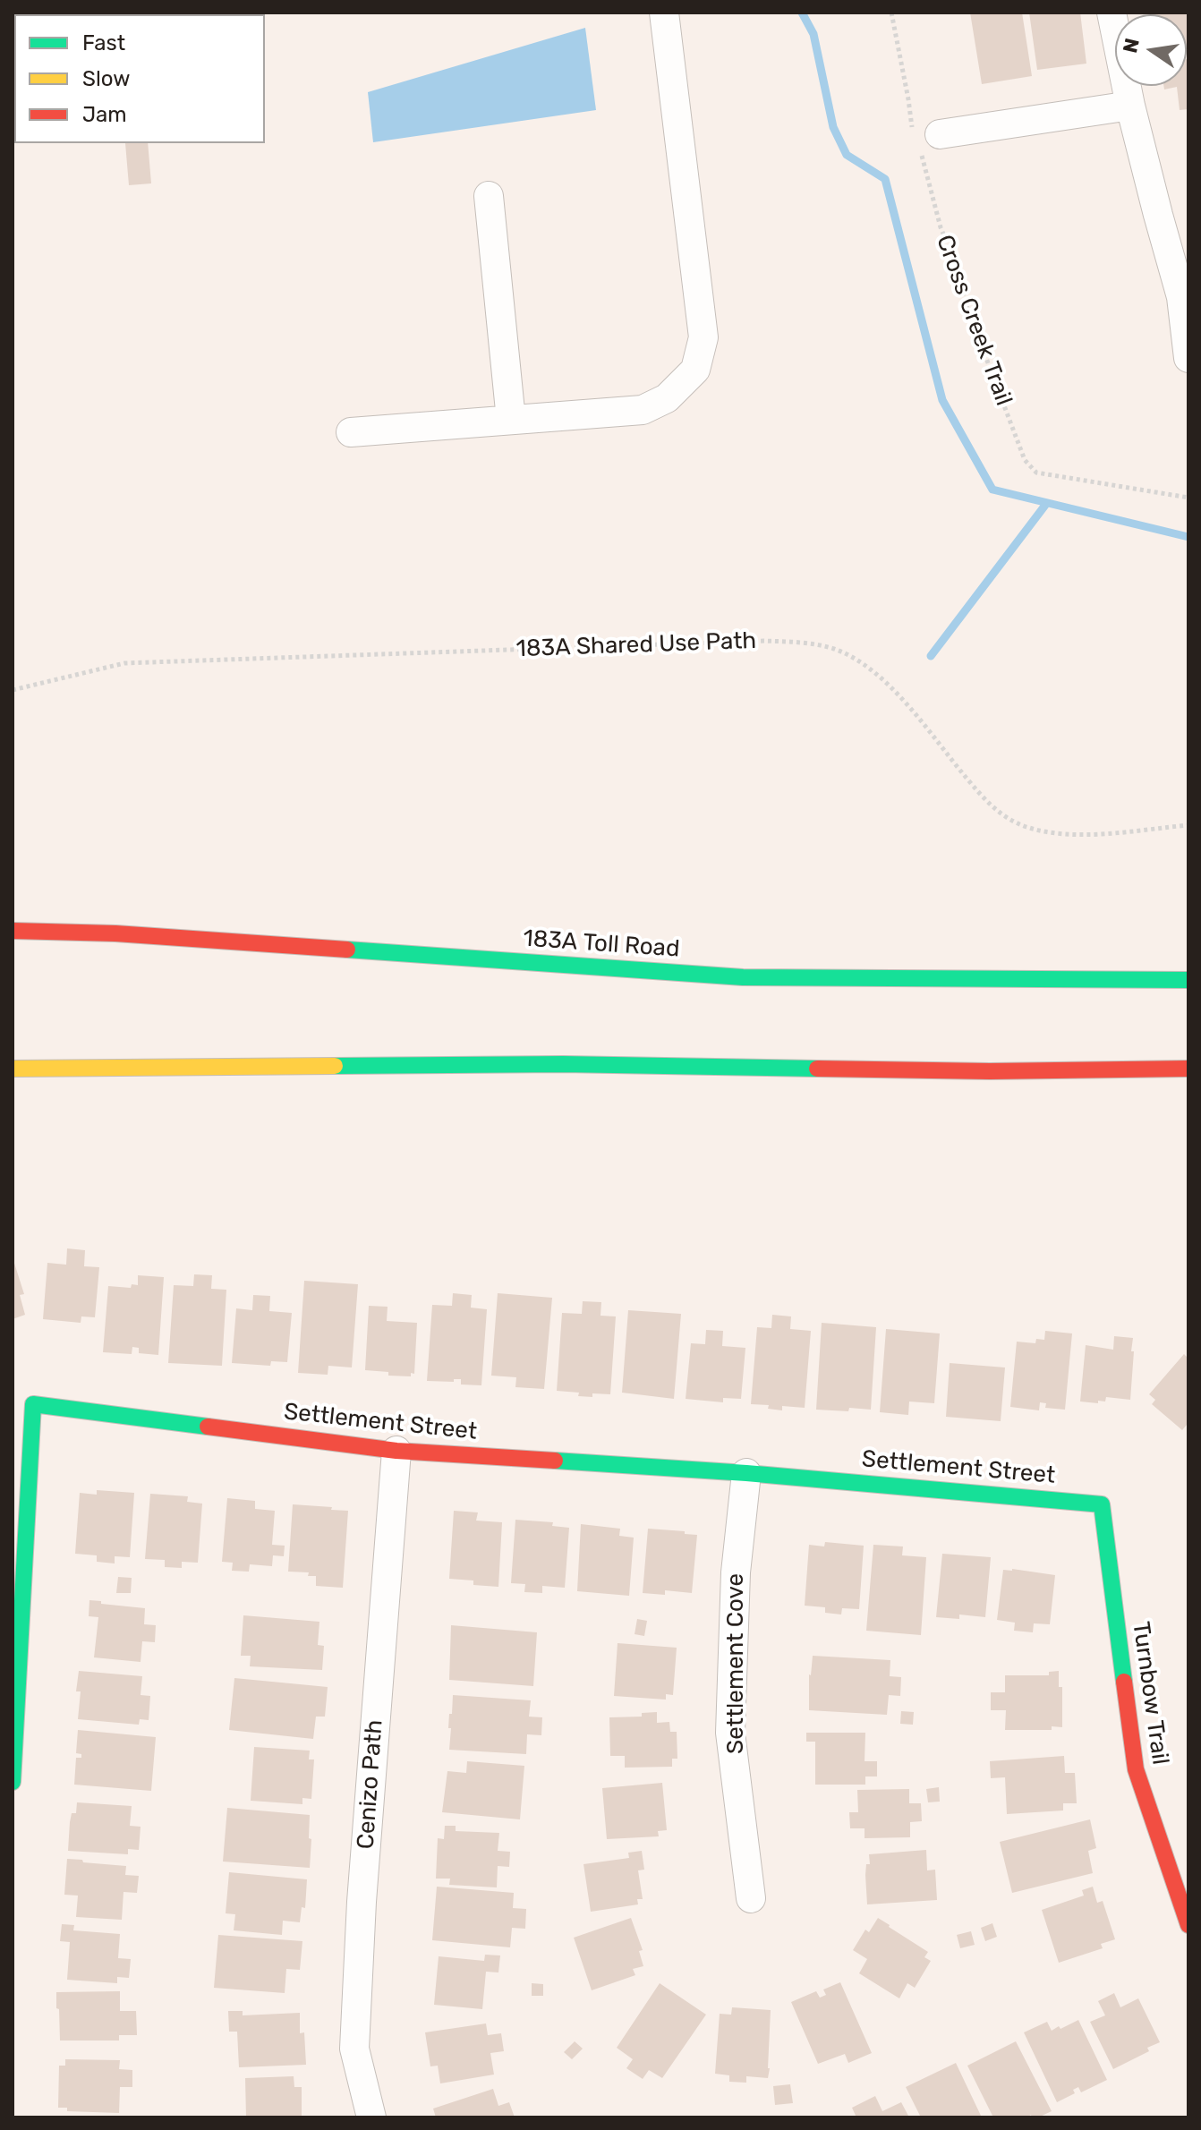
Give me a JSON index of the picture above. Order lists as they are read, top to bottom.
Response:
{
  "streets": {
    "main road": ["183A Toll Road", "Settlement Street", "Turnbow Trail"],
    "street": ["Settlement Cove", "Cenizo Path"],
    "path": ["Cross Creek Trail", "183A Shared Use Path"]
  },
  "crossings": [
    ["Settlement Street", "Settlement Cove"],
    ["Settlement Street", "Turnbow Trail"],
    ["Settlement Street", "Cenizo Path"]
  ],
  "legend": ["Fast", "Slow", "Jam"],
  "north": "left"
}
